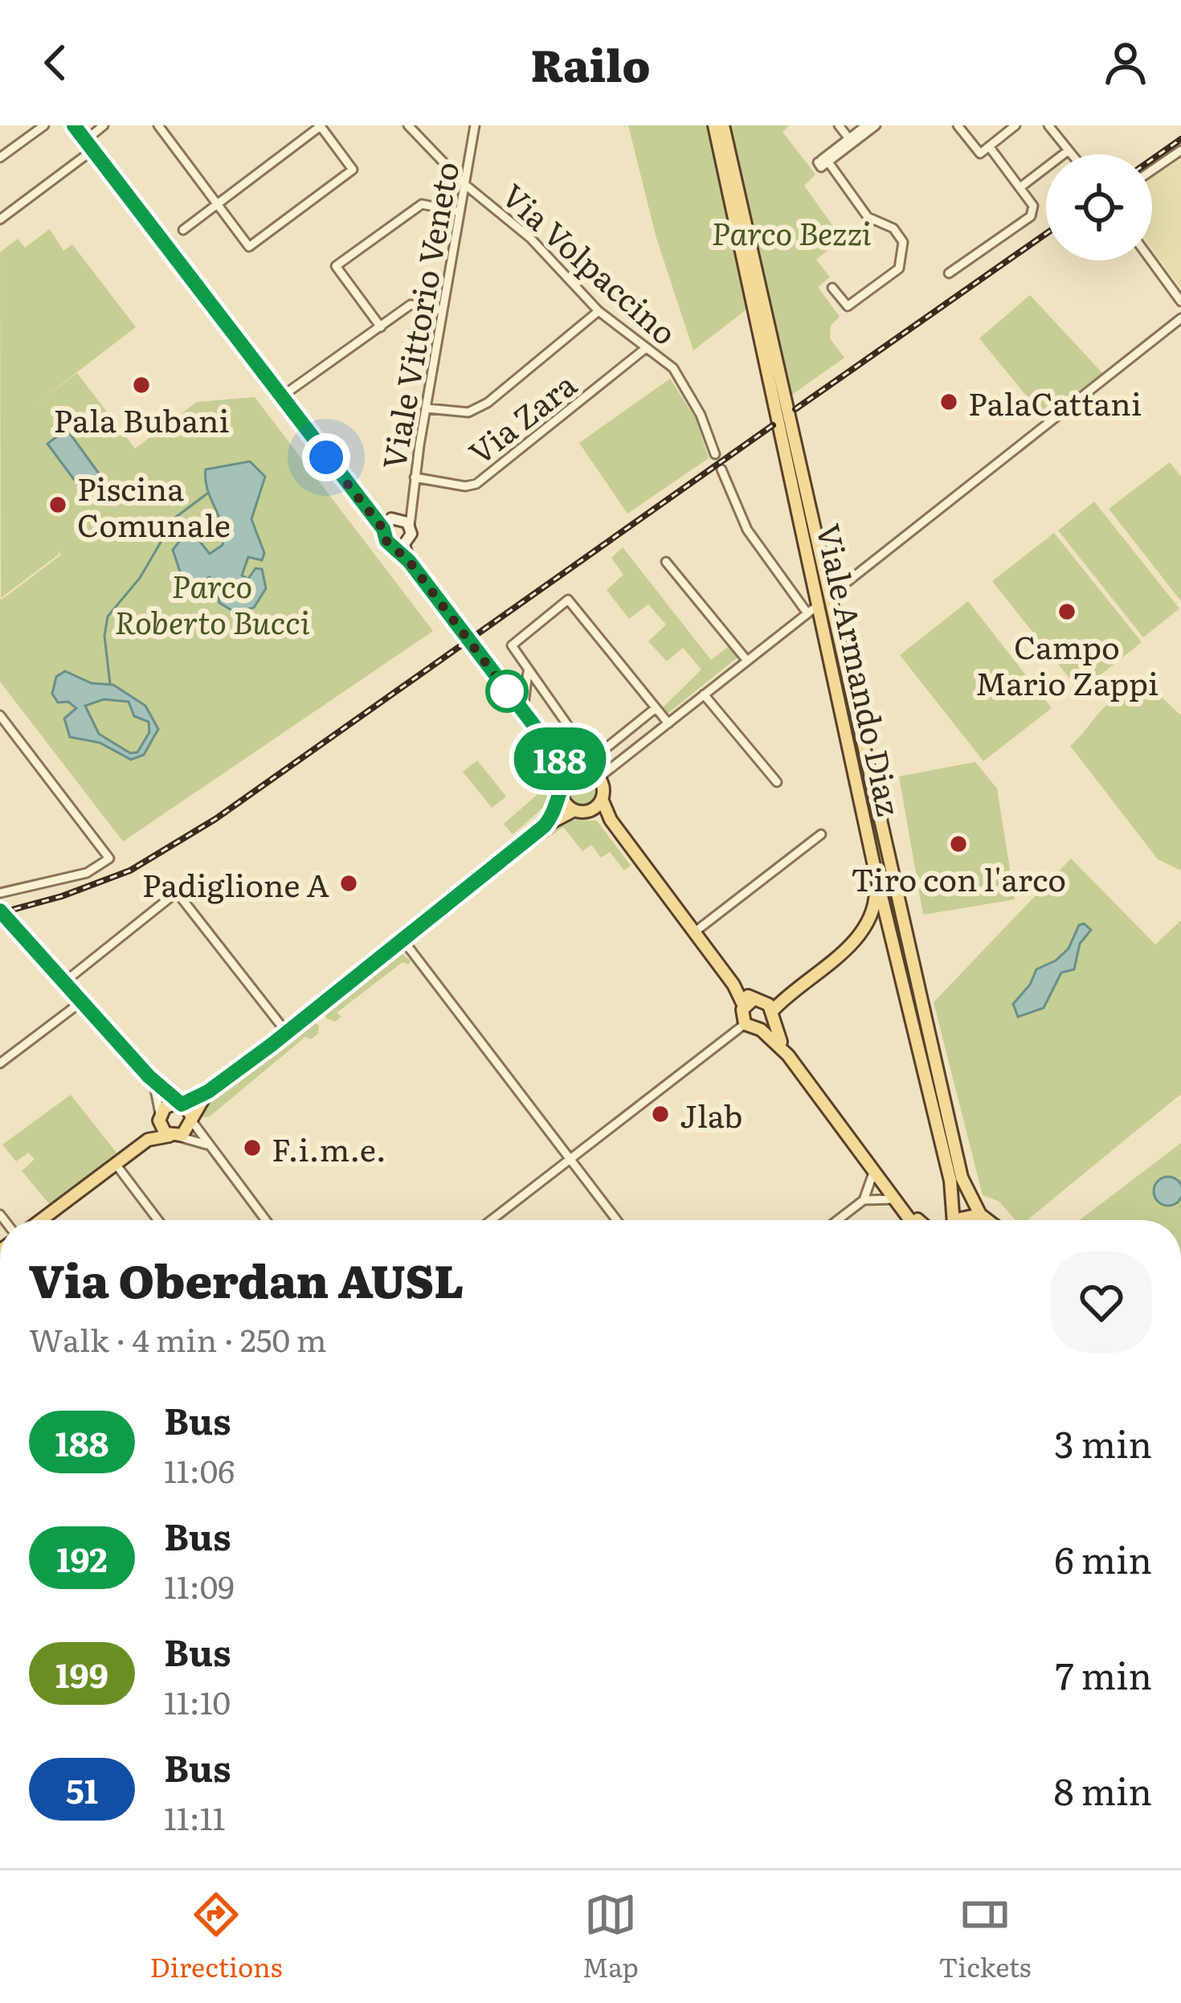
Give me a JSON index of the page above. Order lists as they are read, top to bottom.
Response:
{
  "streets": {
    "main road": ["Viale Armando Diaz"],
    "street": ["Via Volpaccino", "Viale Vittorio Veneto", "Via Zara"]
  },
  "crossings": [
    ["Via Volpaccino", "Viale Vittorio Veneto"],
    ["Via Volpaccino", "Via Zara"],
    ["Viale Vittorio Veneto", "Via Zara"]
  ],
  "parks": ["Parco Bezzi", "Parco Roberto Bucci"],
  "places": [
    "Pala Bubani",
    "PalaCattani",
    "Piscina Comunale",
    "Campo Mario Zappi",
    "Tiro con l'arco",
    "Padiglione A",
    "Jlab",
    "F.i.m.e."
  ],
  "lines": ["bus line 188"],
  "page": {
    "header": "Railo",
    "on_map": "188",
    "heading": ["Via Oberdan AUSL", "Walk · 4 min · 250 m"],
    "list": [
      {
        "mark": "188",
        "name": "Bus",
        "note": "11:06",
        "value": "3 min"
      },
      {
        "mark": "192",
        "name": "Bus",
        "note": "11:09",
        "value": "6 min"
      },
      {
        "mark": "199",
        "name": "Bus",
        "note": "11:10",
        "value": "7 min"
      },
      {
        "mark": "51",
        "name": "Bus",
        "note": "11:11",
        "value": "8 min"
      }
    ],
    "tabs": ["Directions", "Map", "Tickets"]
  }
}
